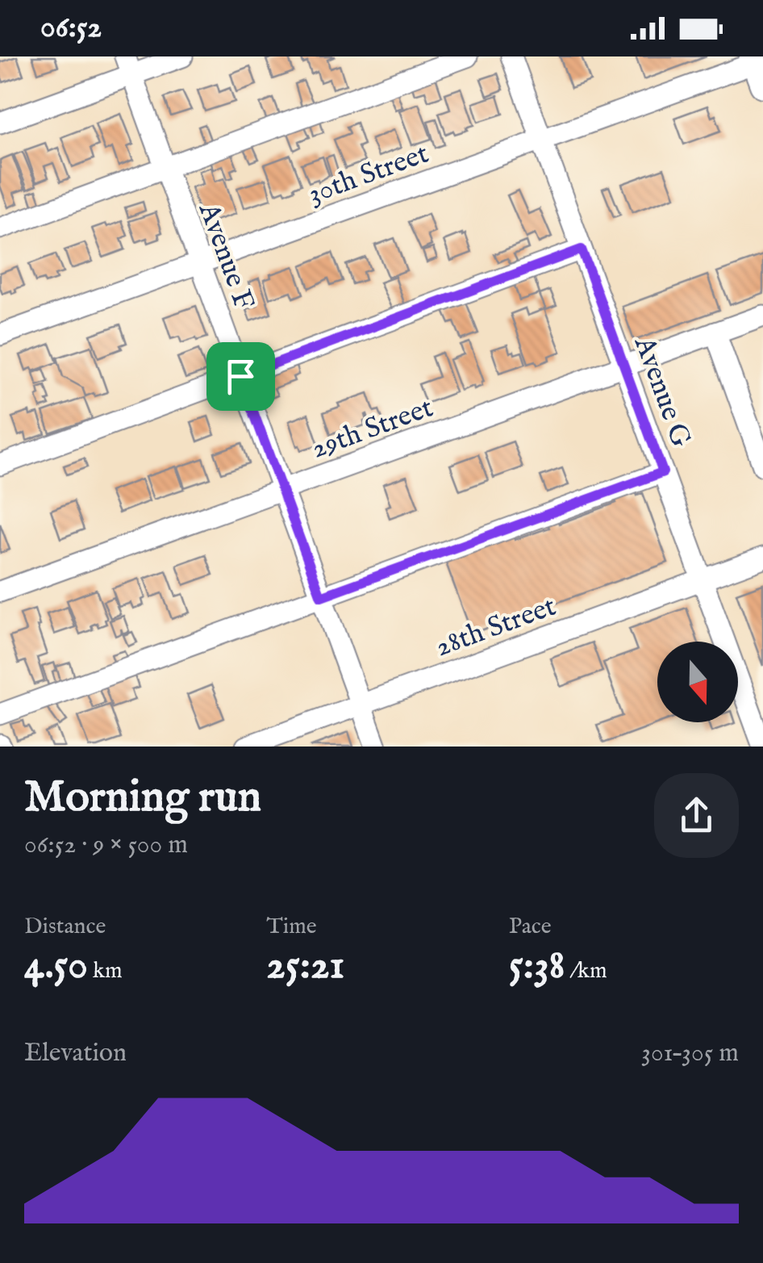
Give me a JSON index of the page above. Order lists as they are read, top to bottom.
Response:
{
  "streets": {
    "street": [
      "30th Street",
      "Avenue F",
      "Avenue G",
      "29th Street",
      "28th Street"
    ]
  },
  "crossings": [
    ["30th Street", "Avenue F"],
    ["30th Street", "Avenue G"],
    ["Avenue F", "29th Street"],
    ["Avenue F", "28th Street"],
    ["Avenue G", "29th Street"],
    ["Avenue G", "28th Street"]
  ],
  "north": "bottom",
  "page": {
    "status": "06:52",
    "heading": ["Morning run", "06:52 · 9 × 500 m"],
    "stats": [
      ["Distance", "4.50 km"],
      ["Time", "25:21"],
      ["Pace", "5:38 /km"]
    ],
    "chart": ["Elevation", "301–305 m"]
  }
}
